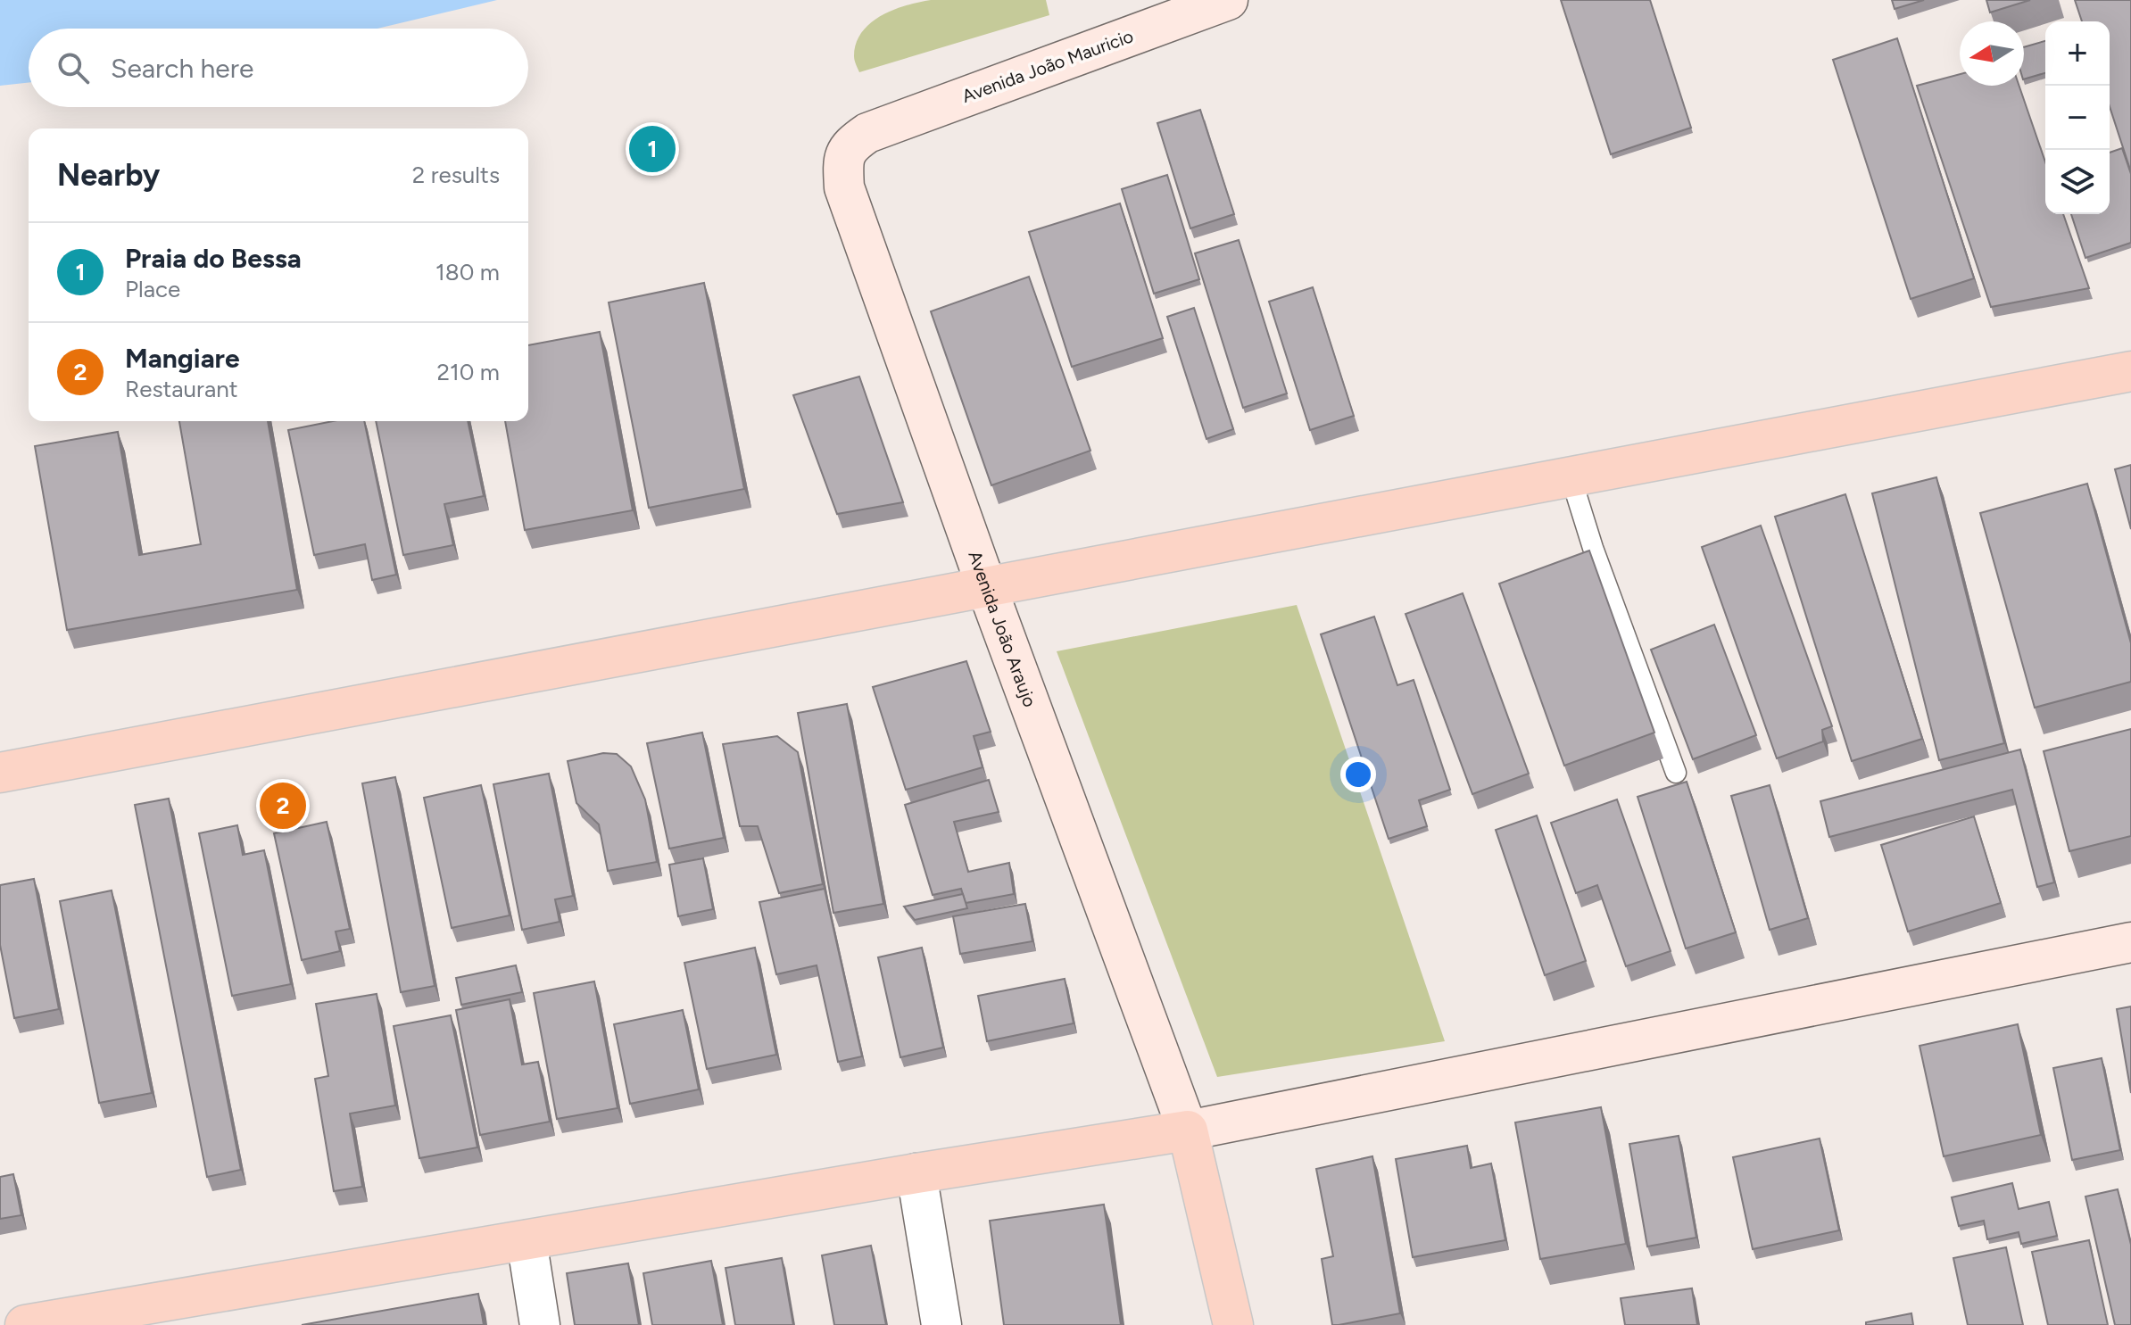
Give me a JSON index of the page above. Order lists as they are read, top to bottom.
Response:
{
  "streets": {
    "main road": ["Avenida João Mauricio", "Avenida João Araujo"]
  },
  "crossings": [
    ["Avenida João Mauricio", "Avenida João Araujo"]
  ],
  "north": "left",
  "page": {
    "map_buttons": ["+", "−"],
    "search": "Search here",
    "pins": ["1", "2"],
    "heading": ["Nearby", "2 results"],
    "list": [
      {
        "mark": "1",
        "name": "Praia do Bessa",
        "note": "Place",
        "value": "180 m"
      },
      {
        "mark": "2",
        "name": "Mangiare",
        "note": "Restaurant",
        "value": "210 m"
      }
    ]
  }
}
